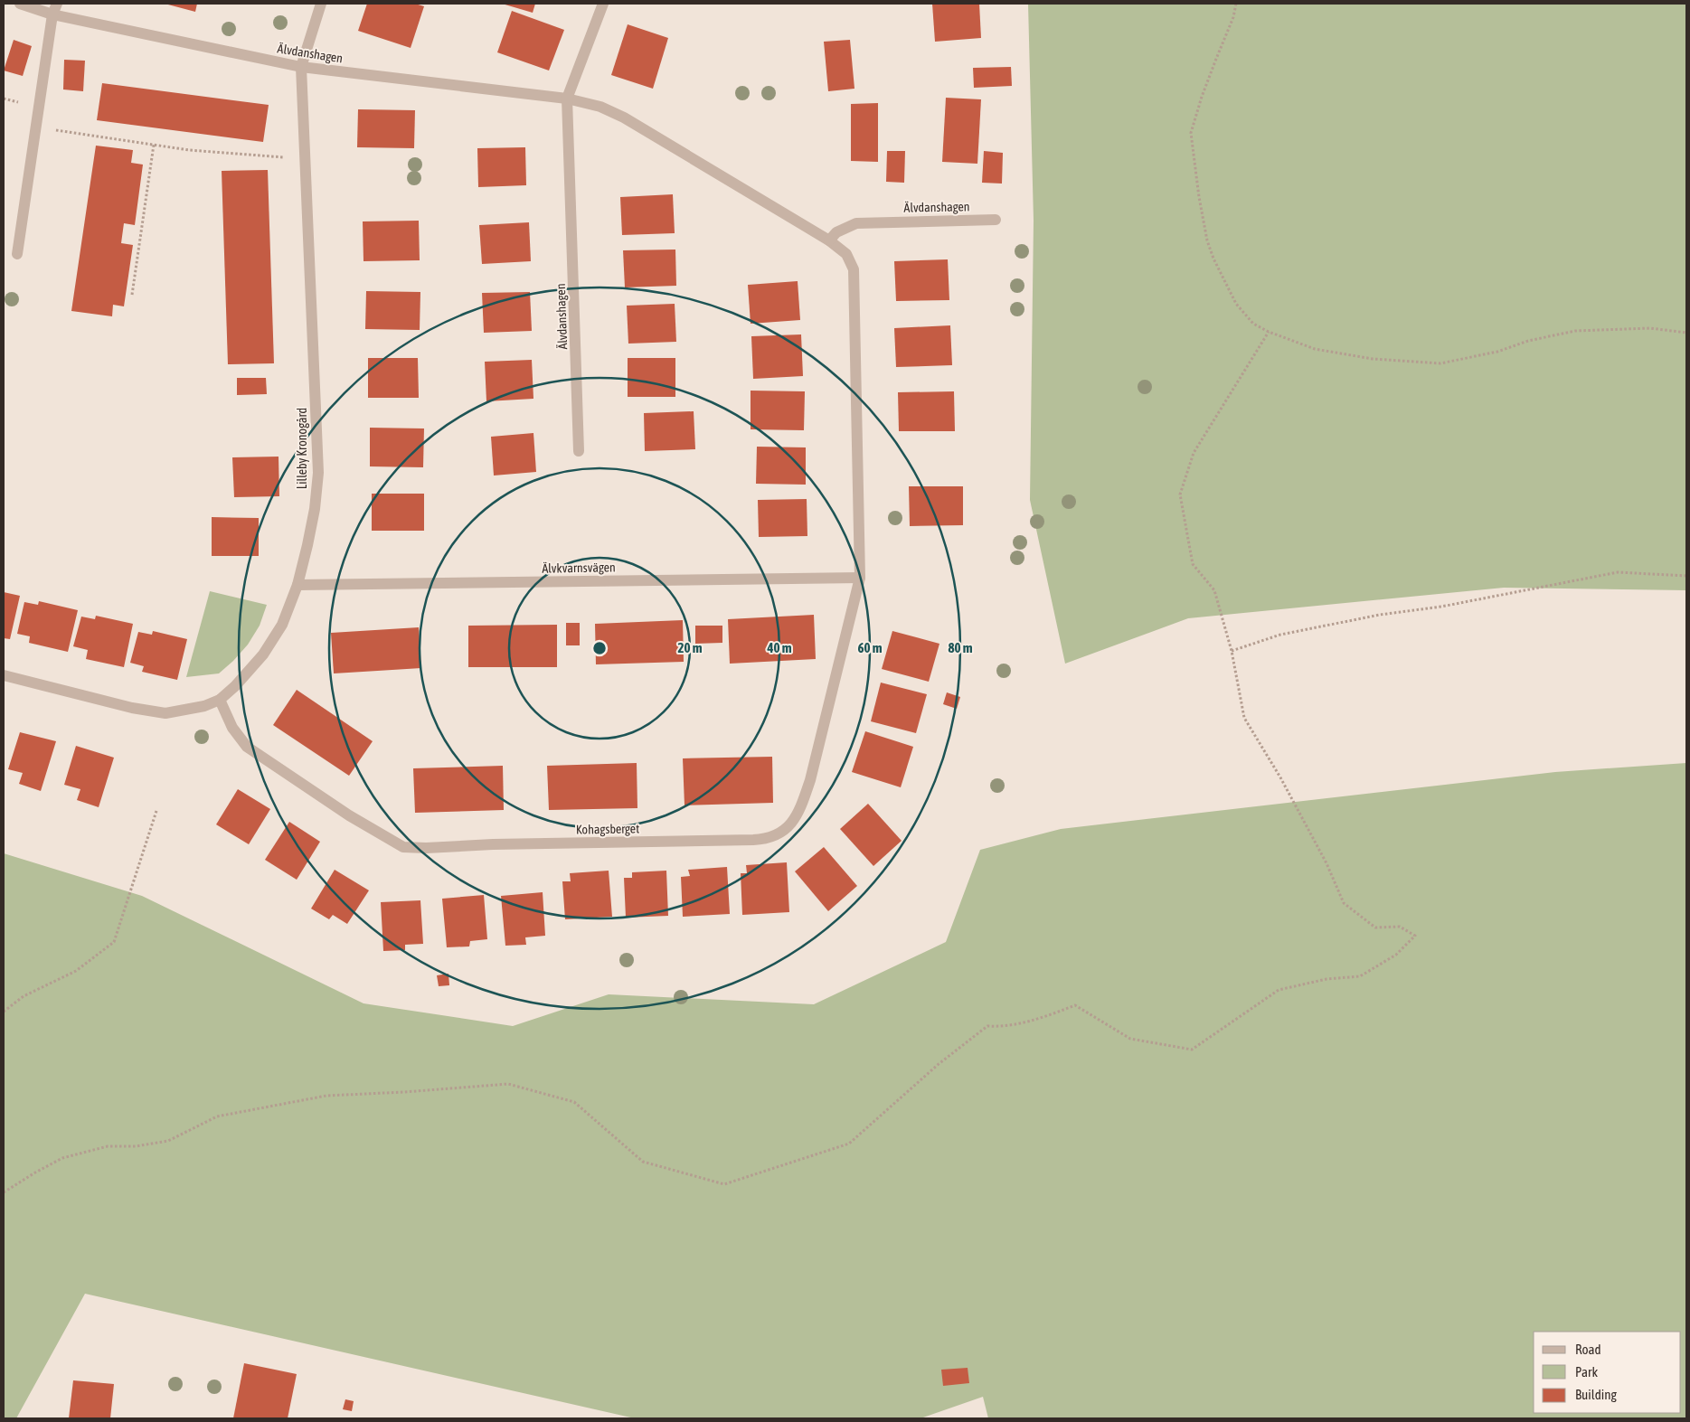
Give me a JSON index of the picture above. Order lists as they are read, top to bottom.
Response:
{
  "streets": {
    "street": [
      "Älvdanshagen",
      "Lilleby Kronogård",
      "Älvkvarnsvägen",
      "Kohagsberget"
    ]
  },
  "crossings": [
    ["Älvdanshagen", "Lilleby Kronogård"],
    ["Älvdanshagen", "Älvkvarnsvägen"],
    ["Älvdanshagen", "Kohagsberget"],
    ["Lilleby Kronogård", "Älvkvarnsvägen"],
    ["Lilleby Kronogård", "Kohagsberget"],
    ["Älvkvarnsvägen", "Kohagsberget"]
  ],
  "legend": ["Road", "Park", "Building"],
  "rings": [
    "20 m",
    "40 m",
    "60 m",
    "80 m"
  ]
}
